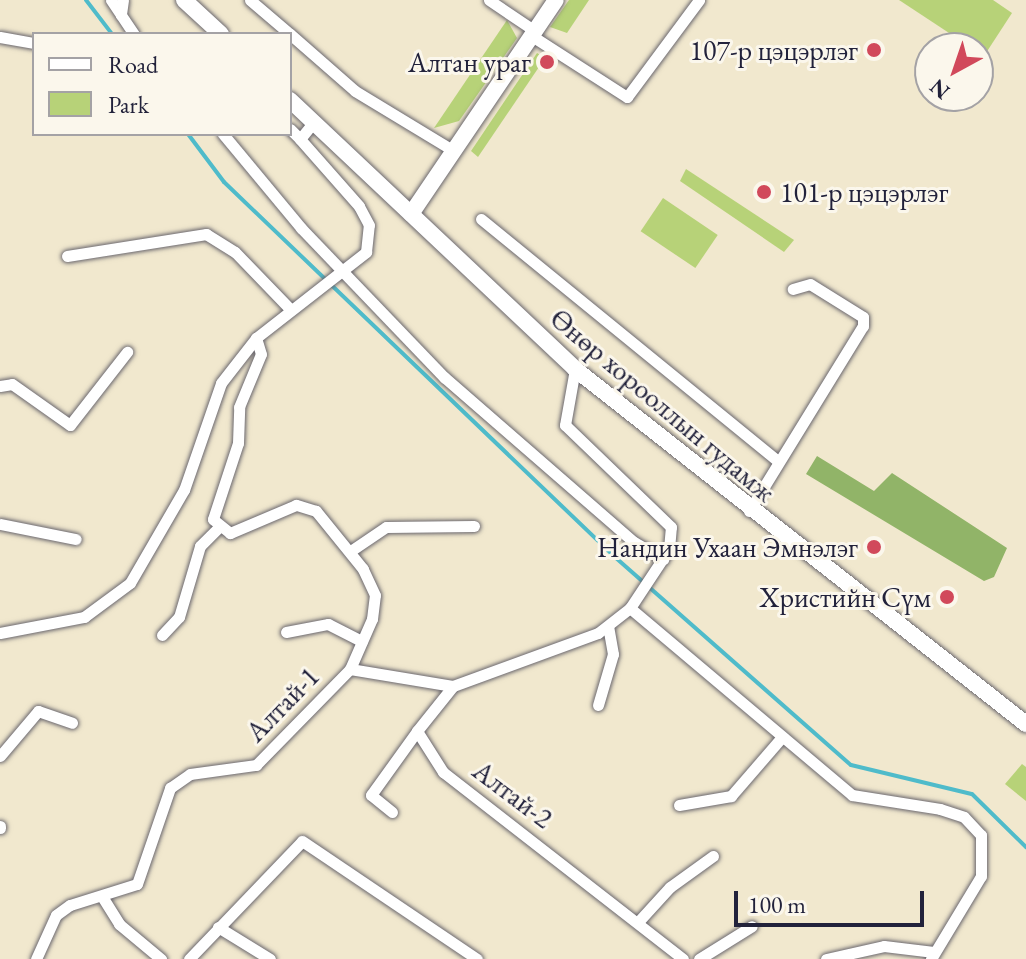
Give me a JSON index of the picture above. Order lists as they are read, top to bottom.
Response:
{
  "streets": {
    "main road": ["Өнөр хорооллын гудамж"],
    "street": ["Алтай-1", "Алтай-2"]
  },
  "places": [
    "107-р цэцэрлэг",
    "Алтан ураг",
    "101-р цэцэрлэг",
    "Нандин Ухаан Эмнэлэг",
    "Христийн Сүм"
  ],
  "legend": ["Road", "Park"],
  "scale_bar": "100 m",
  "north": "bottom left"
}
